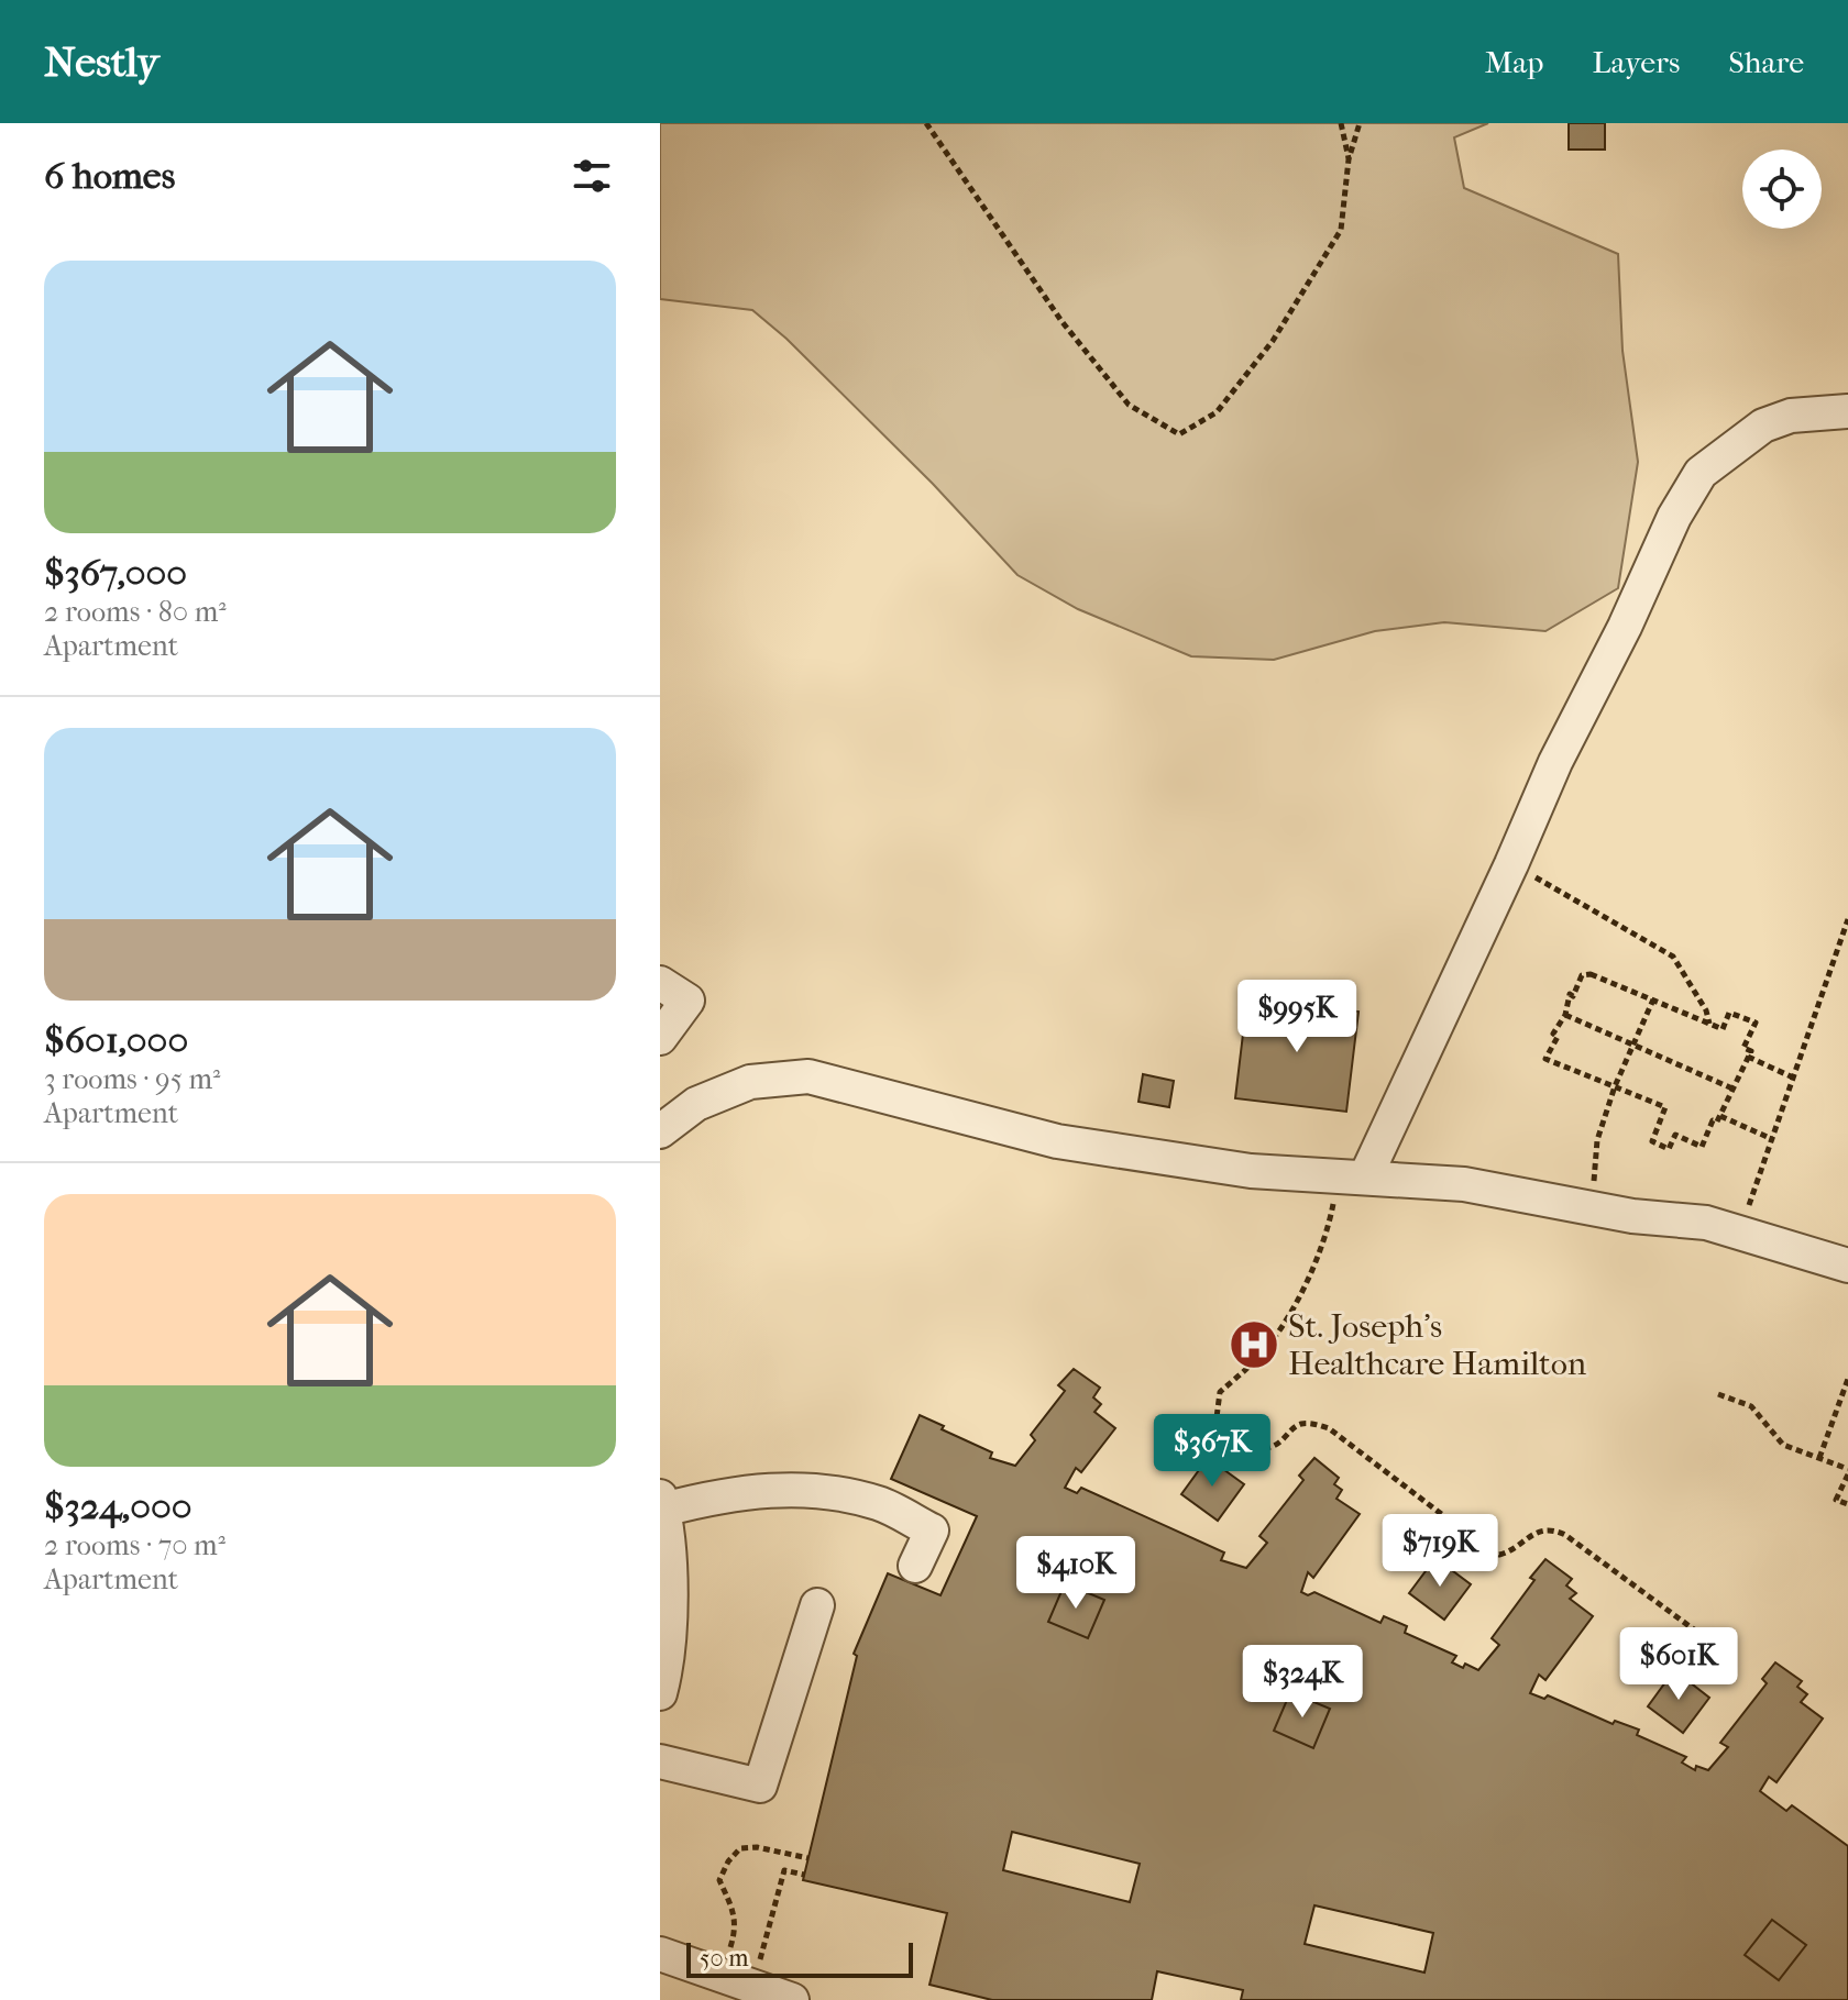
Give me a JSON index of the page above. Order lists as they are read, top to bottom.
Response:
{
  "places": {
    "hospital": ["St. Joseph's Healthcare Hamilton"]
  },
  "scale_bar": "50 m",
  "page": {
    "header": "Nestly",
    "nav": ["Map", "Layers", "Share"],
    "heading": "6 homes",
    "list": [
      {
        "name": "$367,000",
        "note": "2 rooms · 80 m² · Apartment"
      },
      {
        "name": "$601,000",
        "note": "3 rooms · 95 m² · Apartment"
      },
      {
        "name": "$324,000",
        "note": "2 rooms · 70 m² · Apartment"
      }
    ],
    "price": [
      "$995K",
      "$367K",
      "$719K",
      "$410K",
      "$601K",
      "$324K"
    ],
    "scale": "50 m"
  }
}
